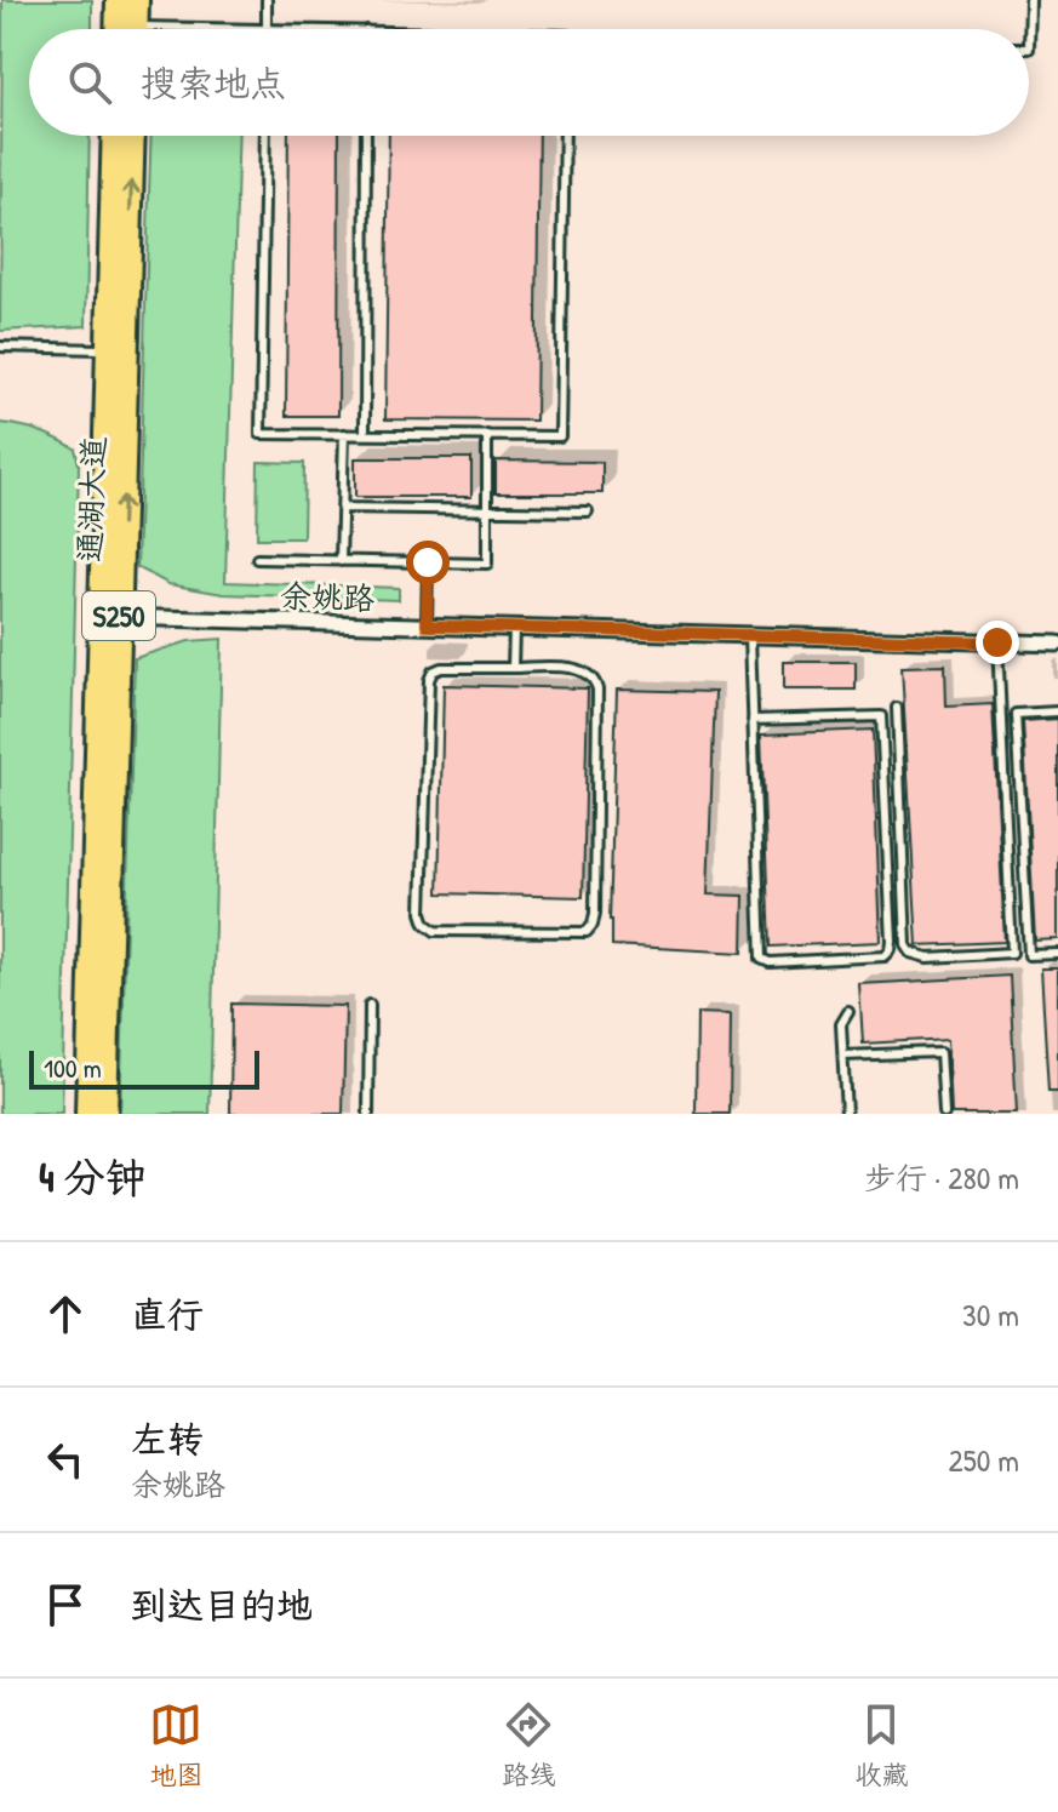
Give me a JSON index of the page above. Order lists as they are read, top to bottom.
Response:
{
  "streets": {
    "main road": ["通湖大道", "S250"],
    "street": ["余姚路"]
  },
  "crossings": [
    ["通湖大道", "余姚路"]
  ],
  "scale_bar": "100 m",
  "page": {
    "search": "搜索地点",
    "scale": "100 m",
    "heading": ["4 分钟", "步行 · 280 m"],
    "list": [
      ["直行", "30 m"],
      ["左转", "余姚路", "250 m"],
      "到达目的地"
    ],
    "nav": ["地图", "路线", "收藏"]
  }
}
